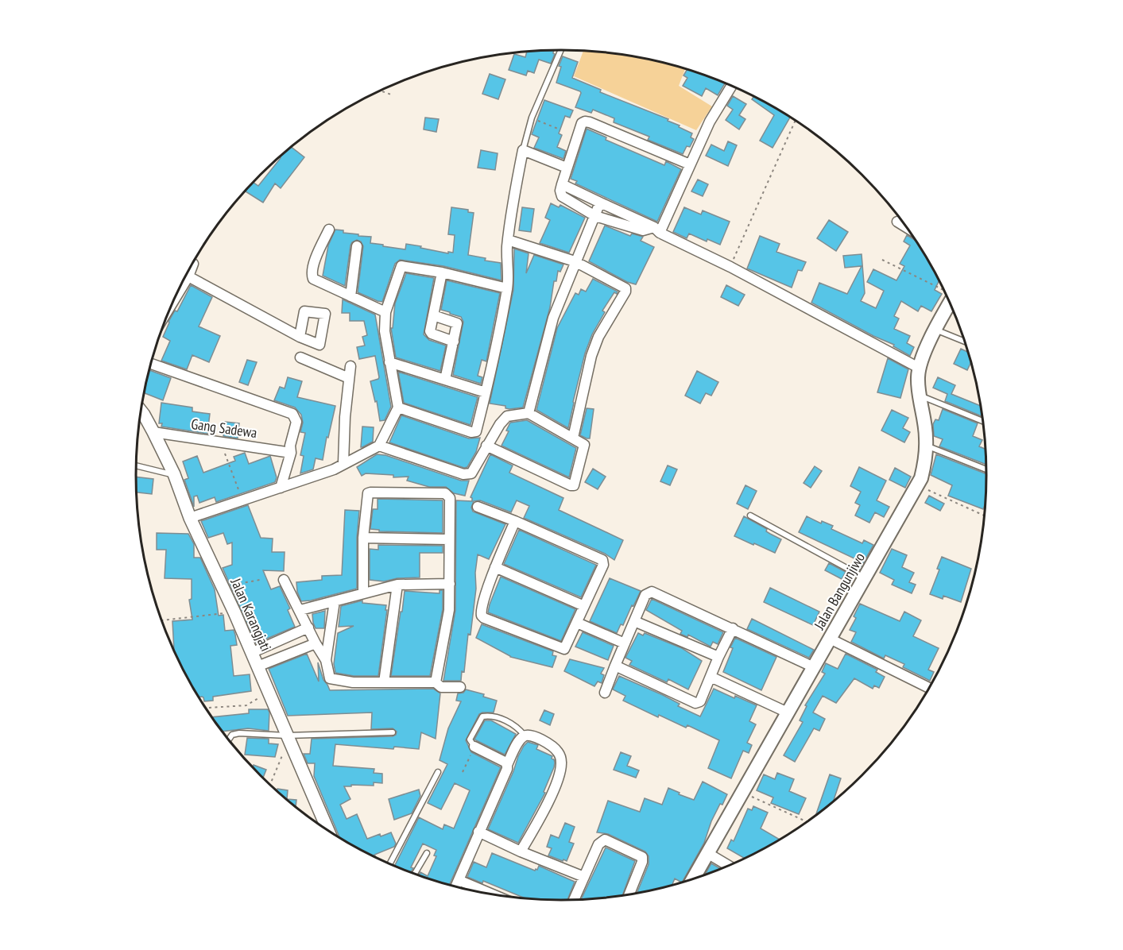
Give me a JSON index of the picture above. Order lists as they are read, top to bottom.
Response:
{
  "streets": {
    "main road": ["Jalan Bangunjiwo"],
    "street": ["Gang Sadewa", "Jalan Karangjati"]
  },
  "crossings": [
    ["Gang Sadewa", "Jalan Karangjati"]
  ]
}
